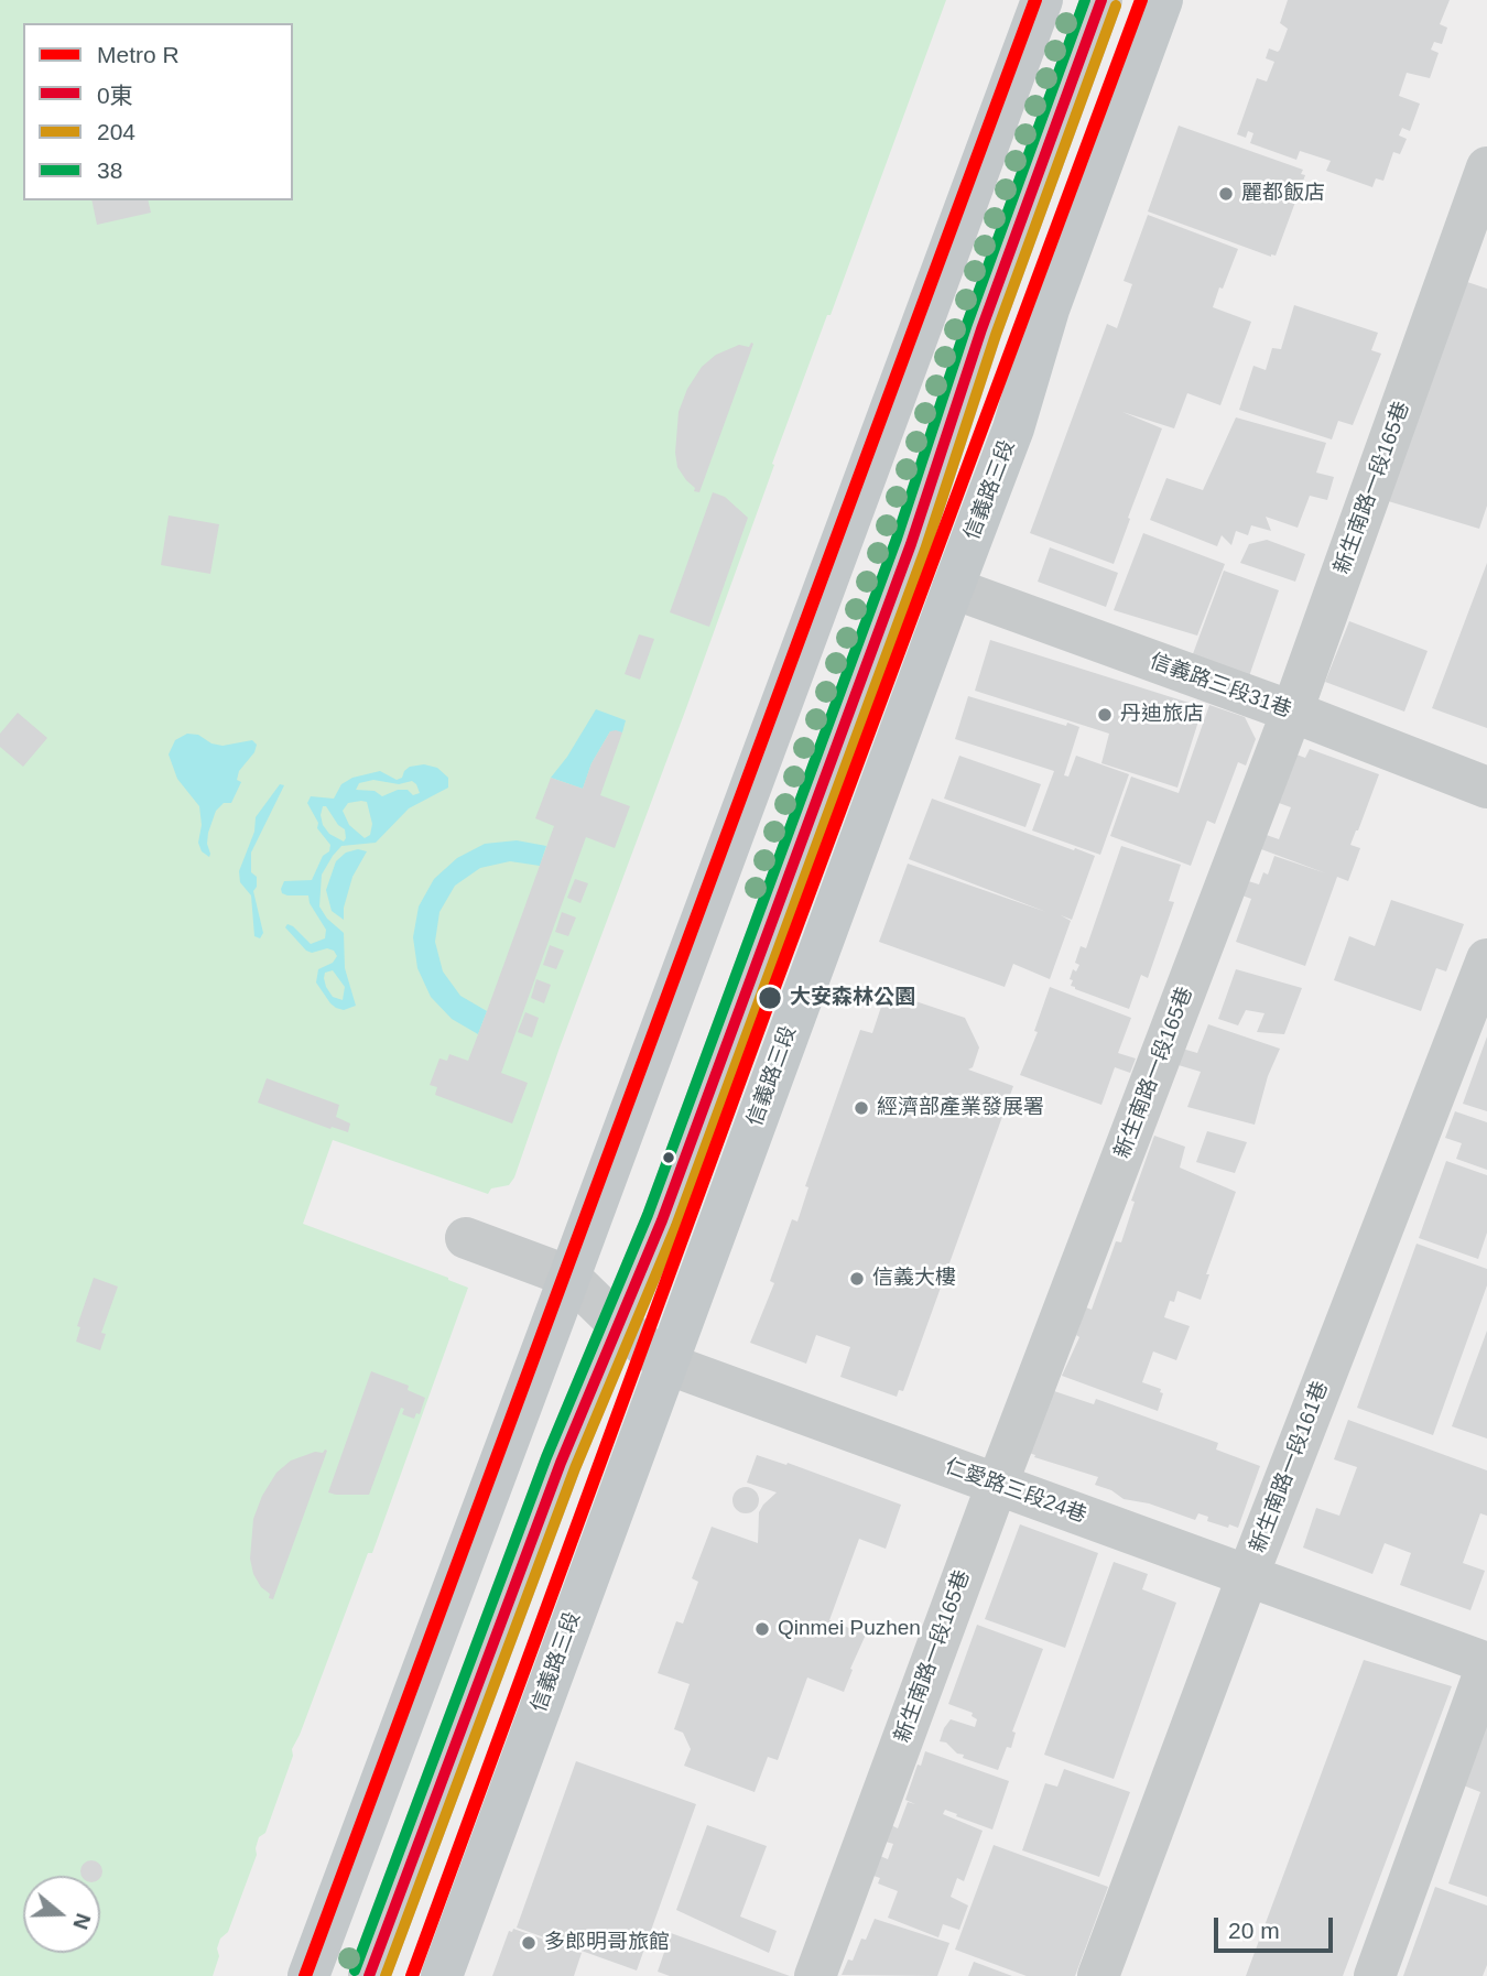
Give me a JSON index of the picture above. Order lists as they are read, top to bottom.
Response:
{
  "streets": {
    "main road": ["信義路三段"],
    "street": [
      "新生南路一段165巷",
      "信義路三段31巷",
      "新生南路一段161巷",
      "仁愛路三段24巷"
    ]
  },
  "crossings": [
    ["新生南路一段165巷", "信義路三段31巷"],
    ["新生南路一段165巷", "仁愛路三段24巷"],
    ["信義路三段", "信義路三段31巷"],
    ["信義路三段", "仁愛路三段24巷"],
    ["新生南路一段161巷", "仁愛路三段24巷"]
  ],
  "places": [
    "麗都飯店",
    "丹迪旅店",
    "大安森林公園",
    "經濟部產業發展署",
    "信義大樓",
    "Qinmei Puzhen",
    "多郎明哥旅館"
  ],
  "lines": [
    "metro line R",
    "transit line 0東",
    "transit line 38",
    "transit line 204"
  ],
  "legend": [
    "Metro R",
    "0東",
    "204",
    "38"
  ],
  "scale_bar": "20 m",
  "north": "right"
}
